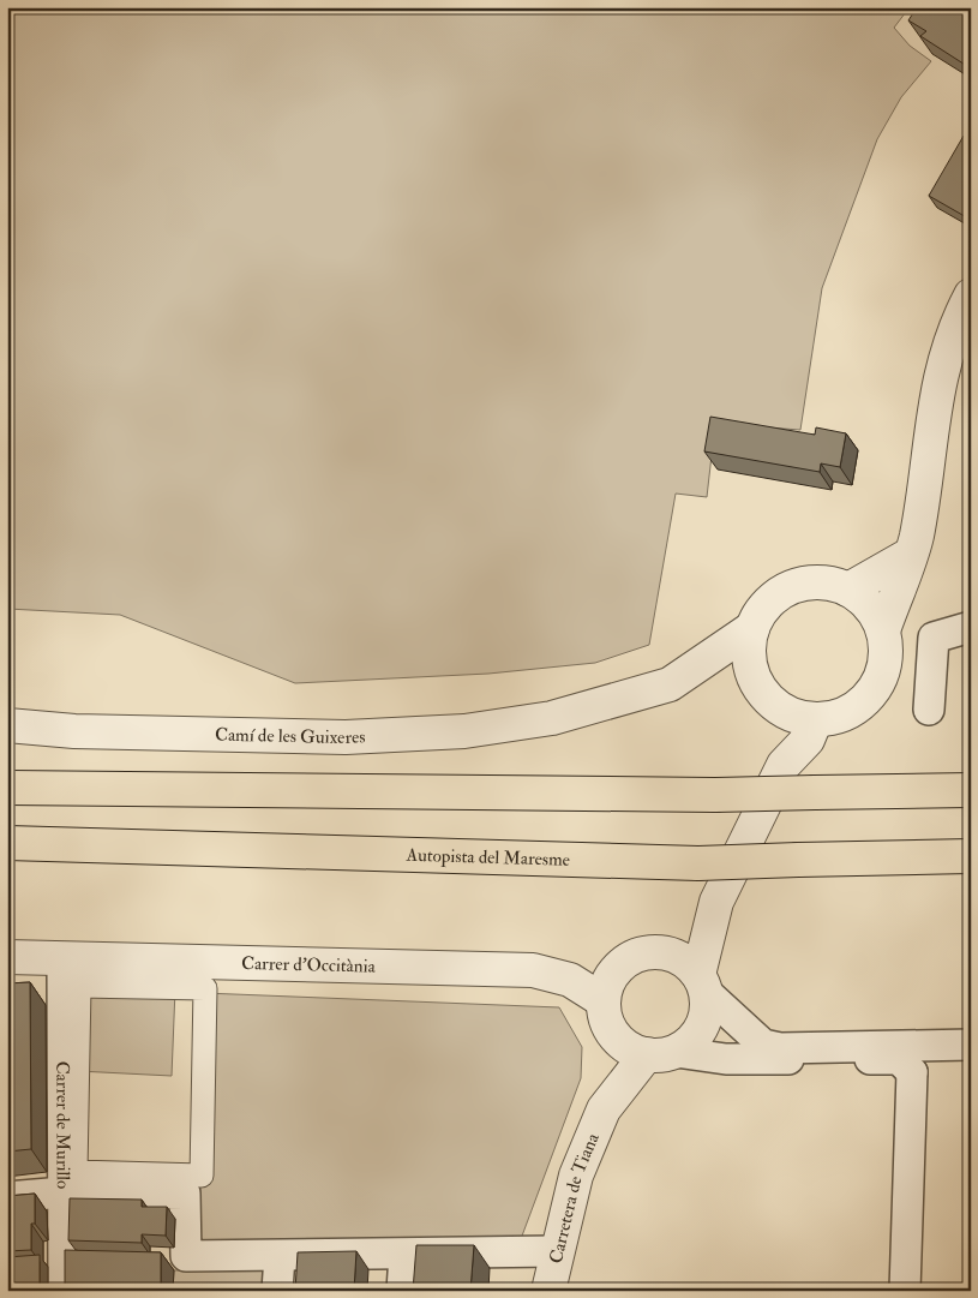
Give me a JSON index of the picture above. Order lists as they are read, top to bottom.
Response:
{
  "streets": {
    "highway": ["Autopista del Maresme"],
    "street": [
      "Camí de les Guixeres",
      "Carrer d'Occitània",
      "Carrer de Murillo",
      "Carretera de Tiana"
    ]
  },
  "crossings": [
    ["Camí de les Guixeres", "Carretera de Tiana"],
    ["Carrer d'Occitània", "Carrer de Murillo"],
    ["Carrer d'Occitània", "Carretera de Tiana"]
  ]
}
